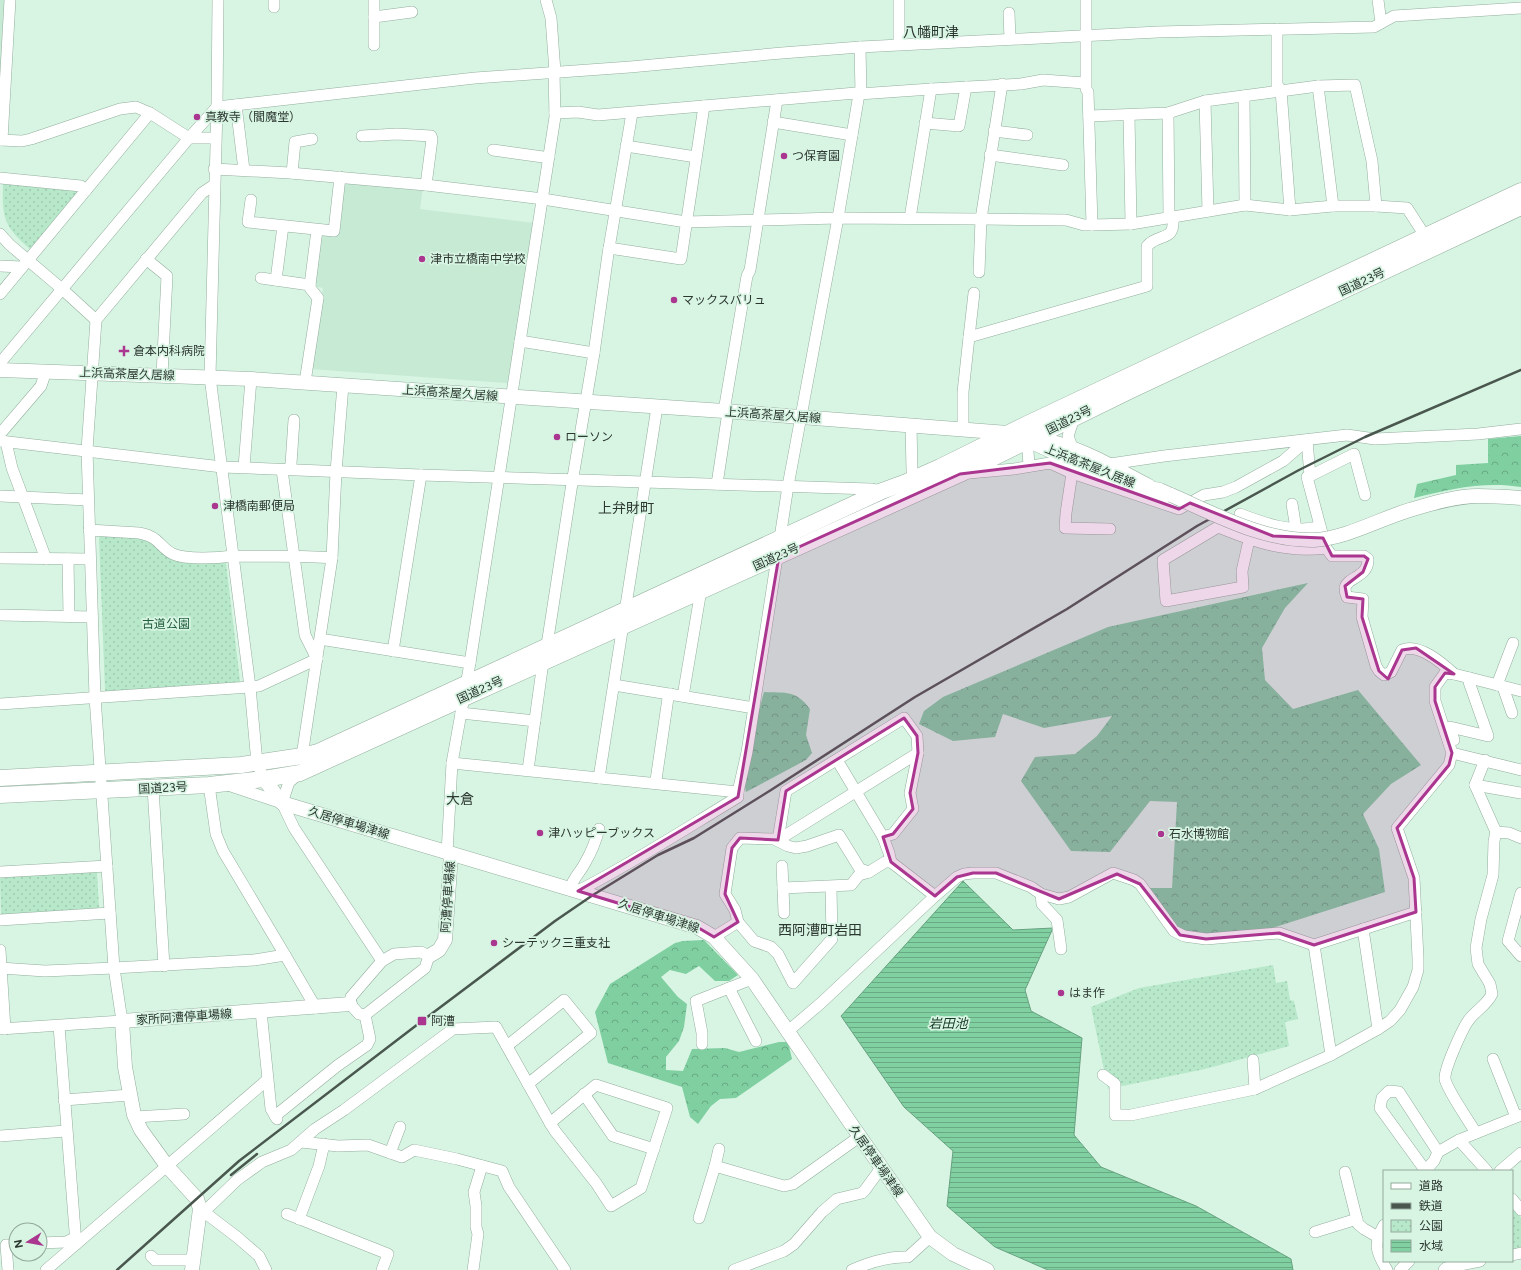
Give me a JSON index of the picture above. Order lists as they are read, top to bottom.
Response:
{
  "streets": {
    "highway": ["国道23号"],
    "main road": [
      "上浜高茶屋久居線",
      "久居停車場津線",
      "阿漕停車場線",
      "家所阿漕停車場線"
    ]
  },
  "crossings": [
    ["国道23号", "上浜高茶屋久居線"],
    ["久居停車場津線", "阿漕停車場線"]
  ],
  "districts": [
    "八幡町津",
    "上弁財町",
    "大倉",
    "西阿漕町岩田"
  ],
  "water": ["岩田池"],
  "parks": ["古道公園"],
  "places": {
    "other": [
      "真教寺（閻魔堂）",
      "つ保育園",
      "津市立橋南中学校",
      "マックスバリュ",
      "ローソン",
      "津橋南郵便局",
      "津ハッピーブックス",
      "石水博物館",
      "シーテック三重支社",
      "はま作"
    ],
    "health": ["倉本内科病院"],
    "transit": ["阿漕"]
  },
  "legend": [
    "道路",
    "鉄道",
    "公園",
    "水域"
  ],
  "north": "left"
}
